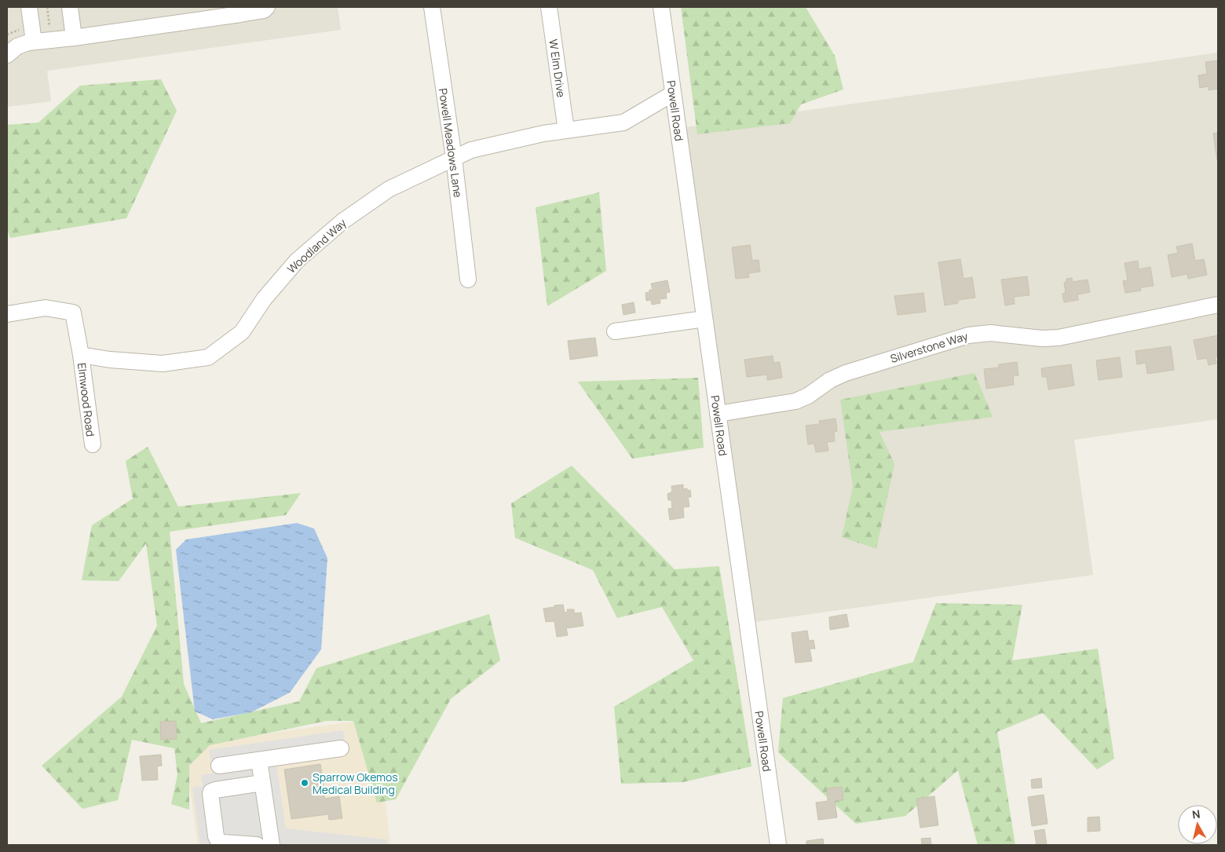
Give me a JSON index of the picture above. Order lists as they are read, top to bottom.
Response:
{
  "streets": {
    "street": [
      "W Elm Drive",
      "Powell Road",
      "Powell Meadows Lane",
      "Woodland Way",
      "Silverstone Way",
      "Elmwood Road"
    ]
  },
  "crossings": [
    ["W Elm Drive", "Woodland Way"],
    ["Powell Road", "Woodland Way"],
    ["Powell Road", "Silverstone Way"],
    ["Powell Meadows Lane", "Woodland Way"],
    ["Woodland Way", "Elmwood Road"]
  ],
  "places": ["Sparrow Okemos Medical Building"],
  "north": "top"
}
